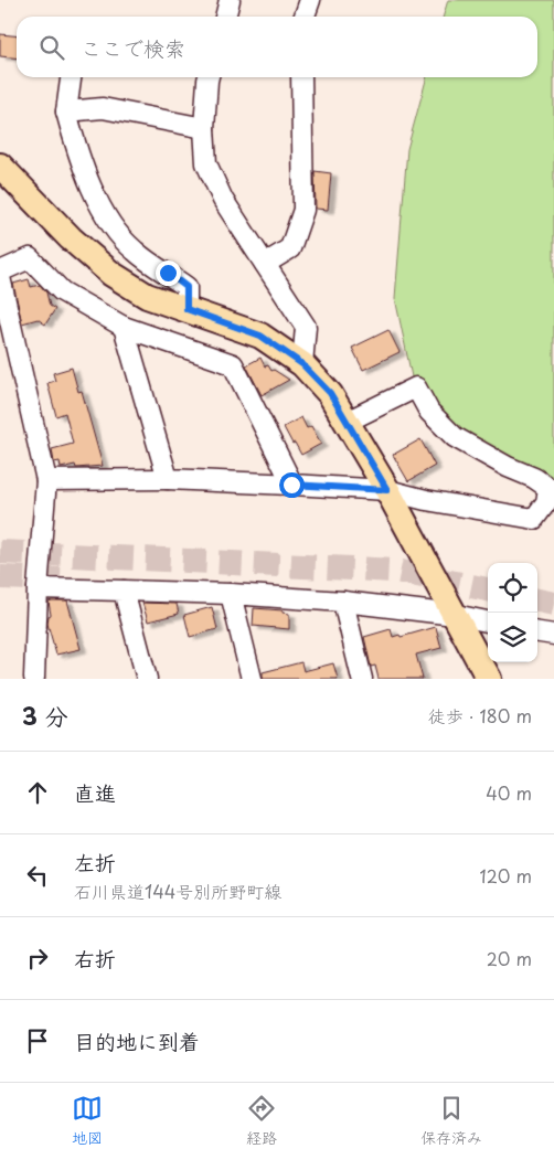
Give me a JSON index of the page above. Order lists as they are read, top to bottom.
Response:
{
  "page": {
    "search": "ここで検索",
    "heading": ["3 分", "徒歩 · 180 m"],
    "list": [
      ["直進", "40 m"],
      ["左折", "石川県道144号別所野町線", "120 m"],
      ["右折", "20 m"],
      "目的地に到着"
    ],
    "nav": ["地図", "経路", "保存済み"]
  }
}
